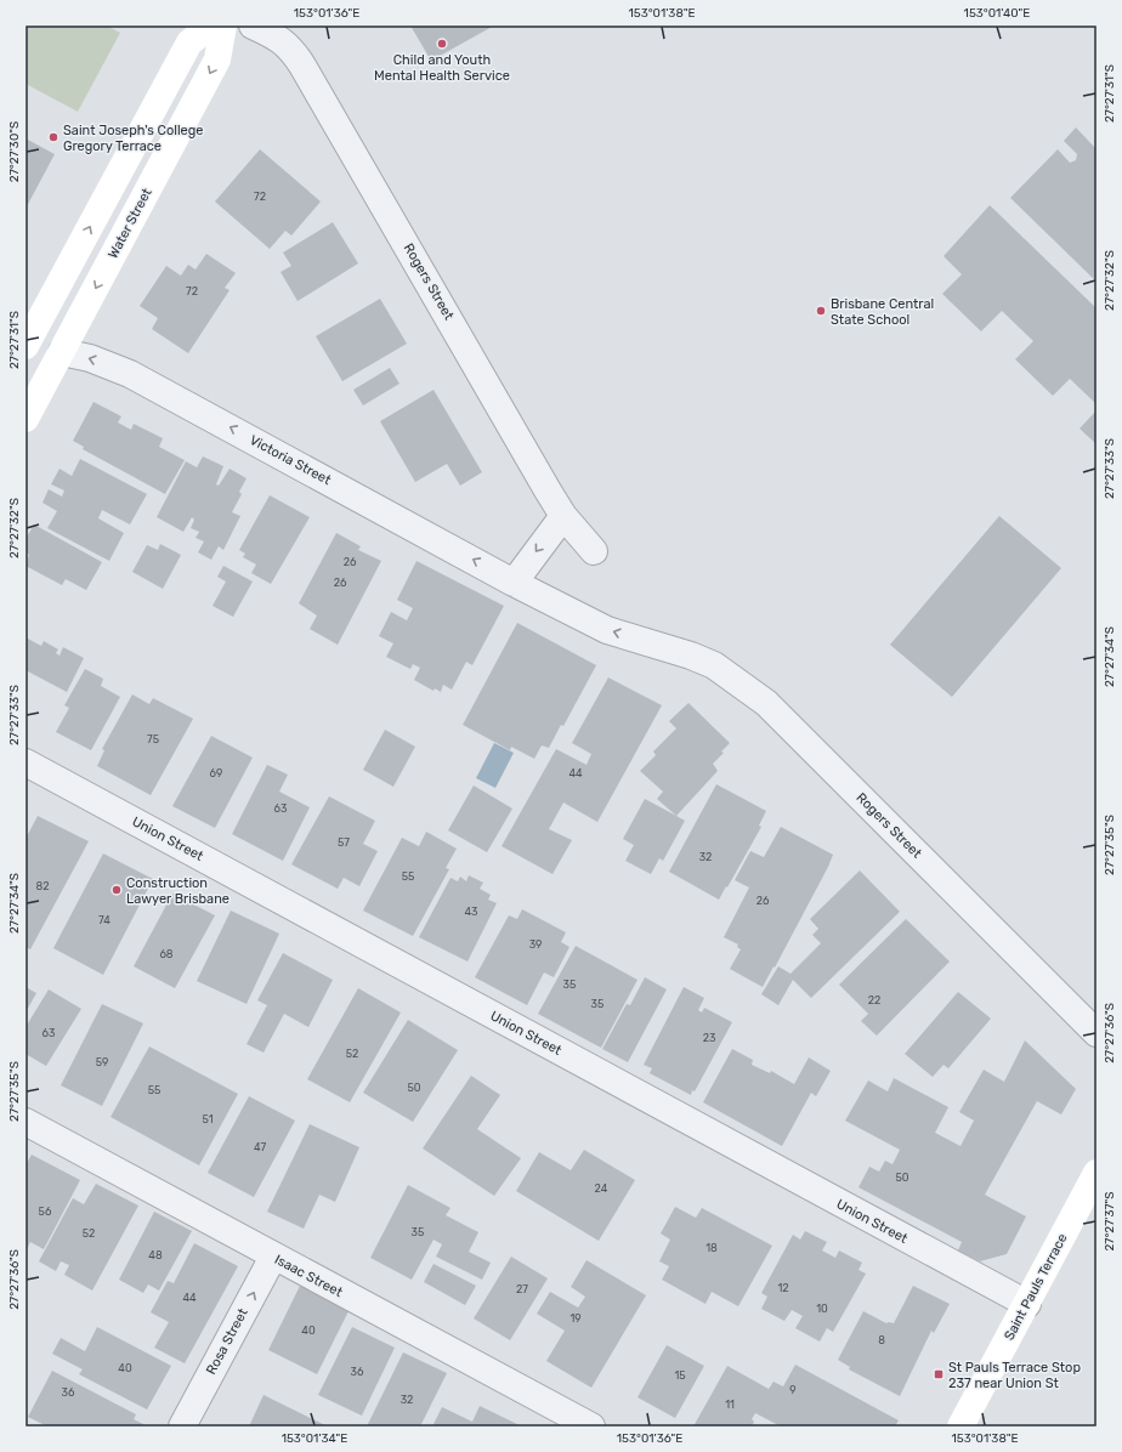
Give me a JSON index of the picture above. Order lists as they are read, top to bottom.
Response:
{
  "streets": {
    "main road": ["Water Street", "Saint Pauls Terrace"],
    "street": [
      "Rogers Street",
      "Victoria Street",
      "Union Street",
      "Isaac Street",
      "Rosa Street"
    ]
  },
  "crossings": [
    ["Water Street", "Victoria Street"],
    ["Rogers Street", "Victoria Street"],
    ["Union Street", "Saint Pauls Terrace"],
    ["Isaac Street", "Rosa Street"]
  ],
  "one_way": ["Victoria Street", "Rosa Street"],
  "places": {
    "other": [
      "Child and Youth Mental Health Service",
      "Saint Joseph's College Gregory Terrace",
      "Brisbane Central State School",
      "Construction Lawyer Brisbane"
    ],
    "transit": ["St Pauls Terrace Stop 237 near Union St"]
  },
  "house_numbers": [
    "72",
    "72",
    "26",
    "26",
    "75",
    "69",
    "44",
    "63",
    "57",
    "32",
    "55",
    "82",
    "26",
    "43",
    "74",
    "39",
    "68",
    "35",
    "22",
    "35",
    "63",
    "23",
    "52",
    "59",
    "50",
    "55",
    "51",
    "47",
    "50",
    "24",
    "56",
    "35",
    "52",
    "18",
    "48",
    "12",
    "27",
    "44",
    "10",
    "19",
    "40",
    "8",
    "40",
    "36",
    "15",
    "9",
    "36",
    "32",
    "11"
  ],
  "coordinates": [
    "153°01'36\"E",
    "153°01'38\"E",
    "153°01'40\"E",
    "27°27'31\"S",
    "27°27'30\"S",
    "27°27'32\"S",
    "27°27'33\"S",
    "27°27'34\"S",
    "27°27'35\"S",
    "27°27'36\"S",
    "27°27'37\"S",
    "153°01'34\"E"
  ]
}
